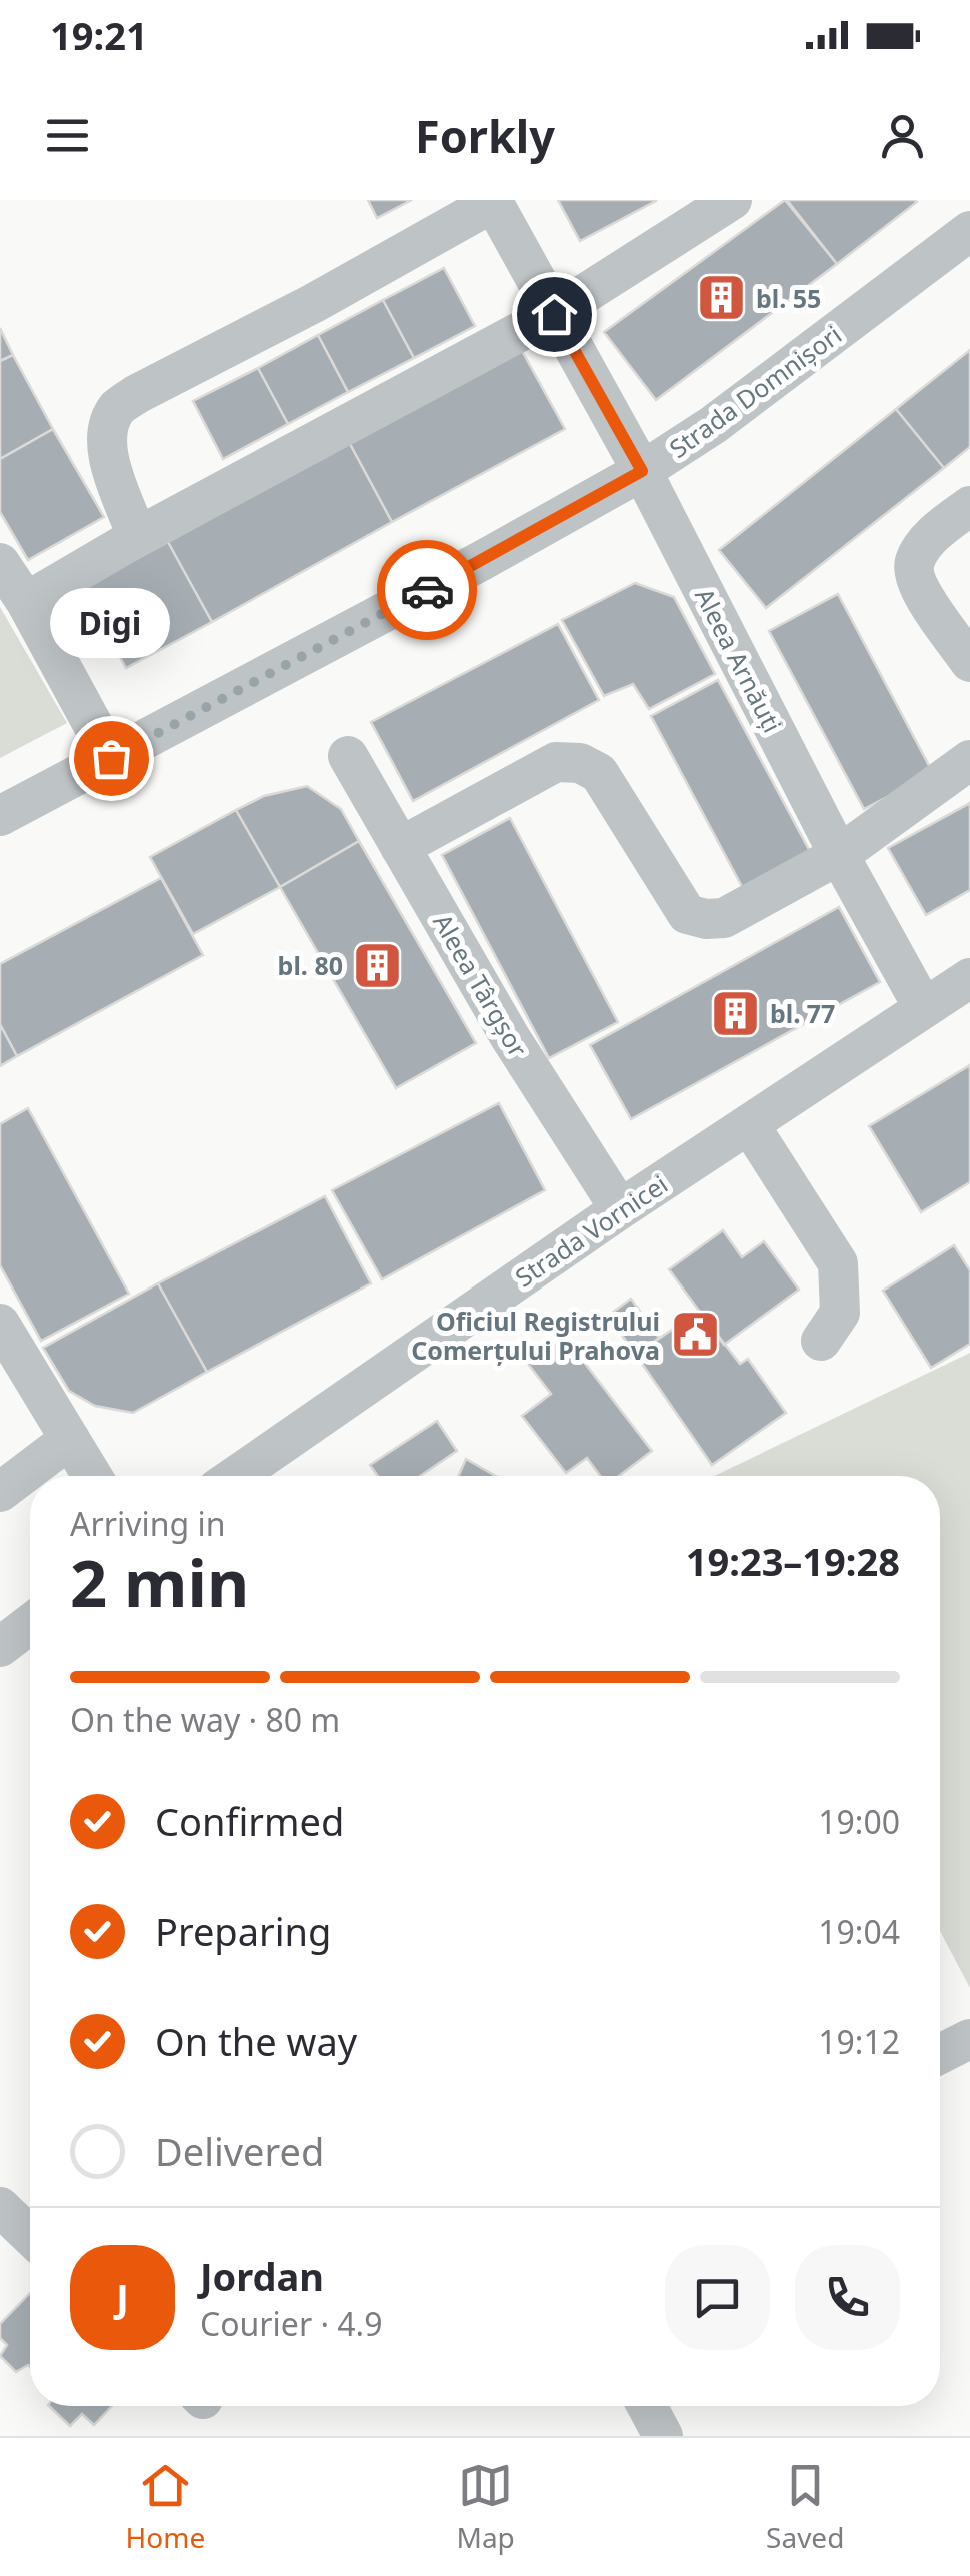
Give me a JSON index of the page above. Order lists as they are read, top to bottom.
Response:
{
  "streets": {
    "street": [
      "Strada Domnișori",
      "Aleea Arnăuți",
      "Aleea Târgșor",
      "Strada Vornicei"
    ]
  },
  "crossings": [
    ["Strada Domnișori", "Aleea Arnăuți"],
    ["Aleea Arnăuți", "Strada Vornicei"],
    ["Aleea Târgșor", "Strada Vornicei"]
  ],
  "places": {
    "building": ["bl. 55", "bl. 80", "bl. 77"],
    "other": ["Digi"],
    "public building": ["Oficiul Registrului Comerțului Prahova"]
  },
  "page": {
    "status": "19:21",
    "header": "Forkly",
    "bubble": "Digi",
    "heading": ["2 min", "Arriving in", "19:23–19:28"],
    "panel": ["Jordan", "Courier · 4.9"],
    "bar": "On the way · 80 m",
    "list": [
      ["Confirmed", "19:00"],
      ["Preparing", "19:04"],
      ["On the way", "19:12"],
      "Delivered"
    ],
    "round": "J",
    "tabs": ["Home", "Map", "Saved"]
  }
}
